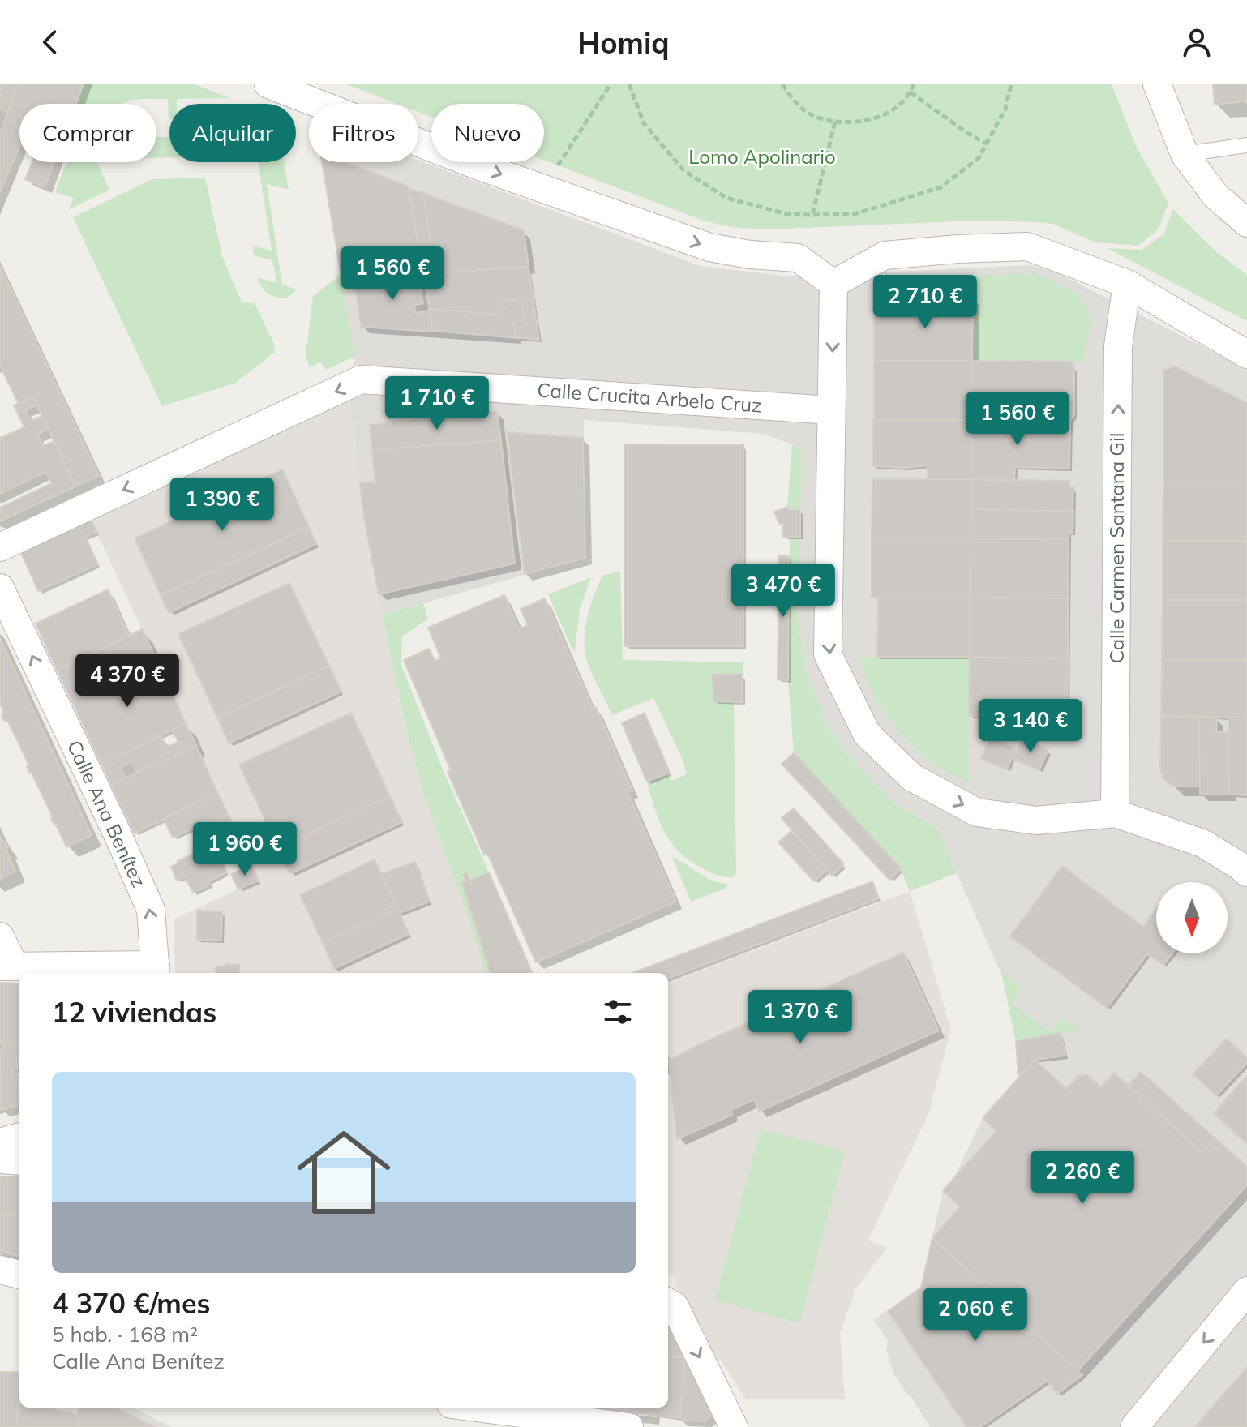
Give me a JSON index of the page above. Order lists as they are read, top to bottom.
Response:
{
  "streets": {
    "street": ["Calle Crucita Arbelo Cruz", "Calle Carmen Santana Gil", "Calle Ana Benítez"]
  },
  "one_way": ["Calle Crucita Arbelo Cruz", "Calle Carmen Santana Gil", "Calle Ana Benítez"],
  "parks": ["Lomo Apolinario"],
  "north": "bottom",
  "page": {
    "header": "Homiq",
    "chip": [
      "Comprar",
      "Alquilar",
      "Filtros",
      "Nuevo"
    ],
    "price": [
      "1 560 €",
      "2 710 €",
      "1 710 €",
      "1 560 €",
      "1 390 €",
      "3 470 €",
      "4 370 €",
      "3 140 €",
      "1 960 €",
      "1 370 €",
      "2 260 €",
      "2 060 €"
    ],
    "heading": "12 viviendas",
    "list": [
      {
        "name": "4 370 €/mes",
        "note": "5 hab. · 168 m² · Calle Ana Benítez"
      }
    ]
  }
}
